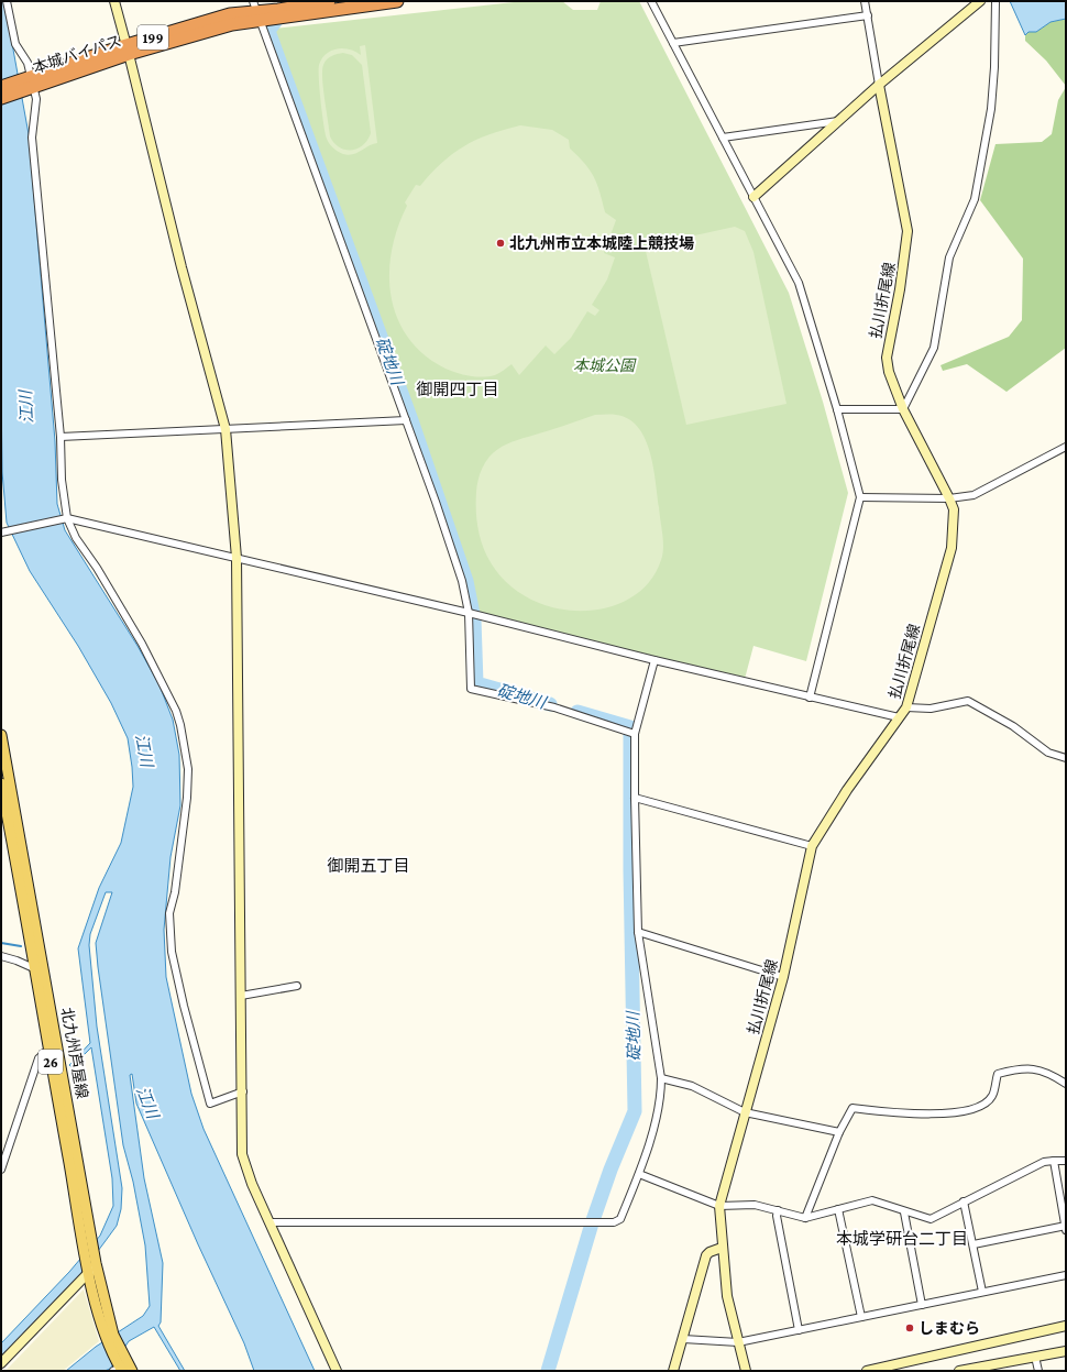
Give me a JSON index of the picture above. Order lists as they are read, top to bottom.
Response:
{
  "streets": {
    "highway": ["199", "本城バイパス"],
    "main road": ["北九州芦屋線", "26"],
    "street": ["払川折尾線"]
  },
  "districts": ["御開四丁目", "御開五丁目", "本城学研台二丁目"],
  "water": ["碇地川", "江川"],
  "parks": ["本城公園"],
  "places": ["北九州市立本城陸上競技場", "しまむら"]
}
